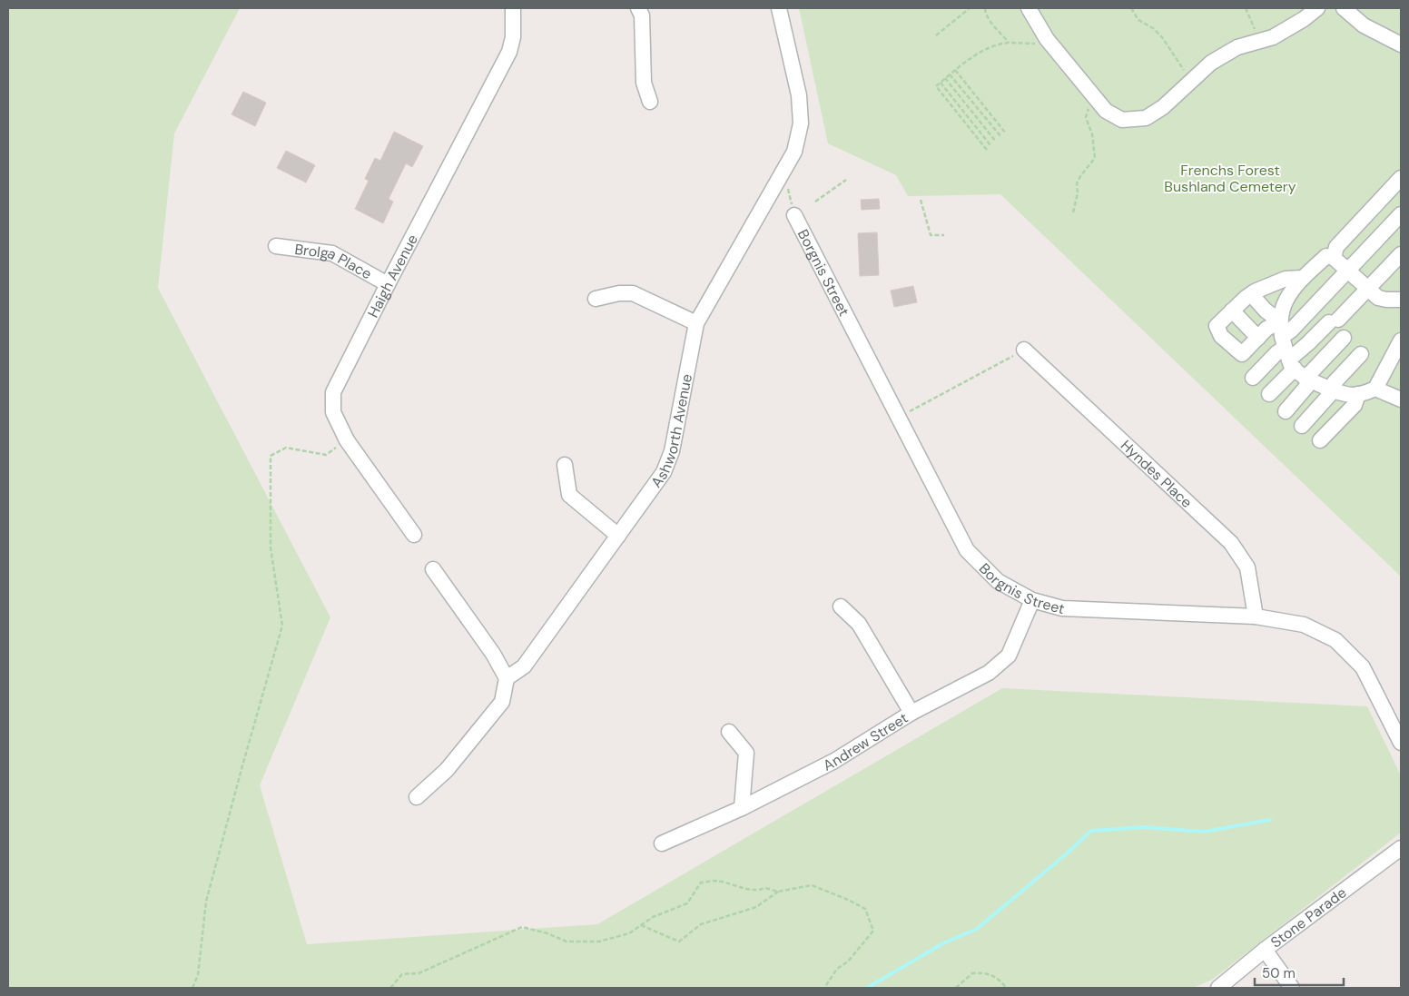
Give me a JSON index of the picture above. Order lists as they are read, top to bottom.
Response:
{
  "streets": {
    "street": [
      "Brolga Place",
      "Borgnis Street",
      "Haigh Avenue",
      "Ashworth Avenue",
      "Hyndes Place",
      "Andrew Street",
      "Stone Parade"
    ]
  },
  "crossings": [
    ["Brolga Place", "Haigh Avenue"],
    ["Borgnis Street", "Hyndes Place"],
    ["Borgnis Street", "Andrew Street"]
  ],
  "parks": ["Frenchs Forest Bushland Cemetery"],
  "scale_bar": "50 m"
}
